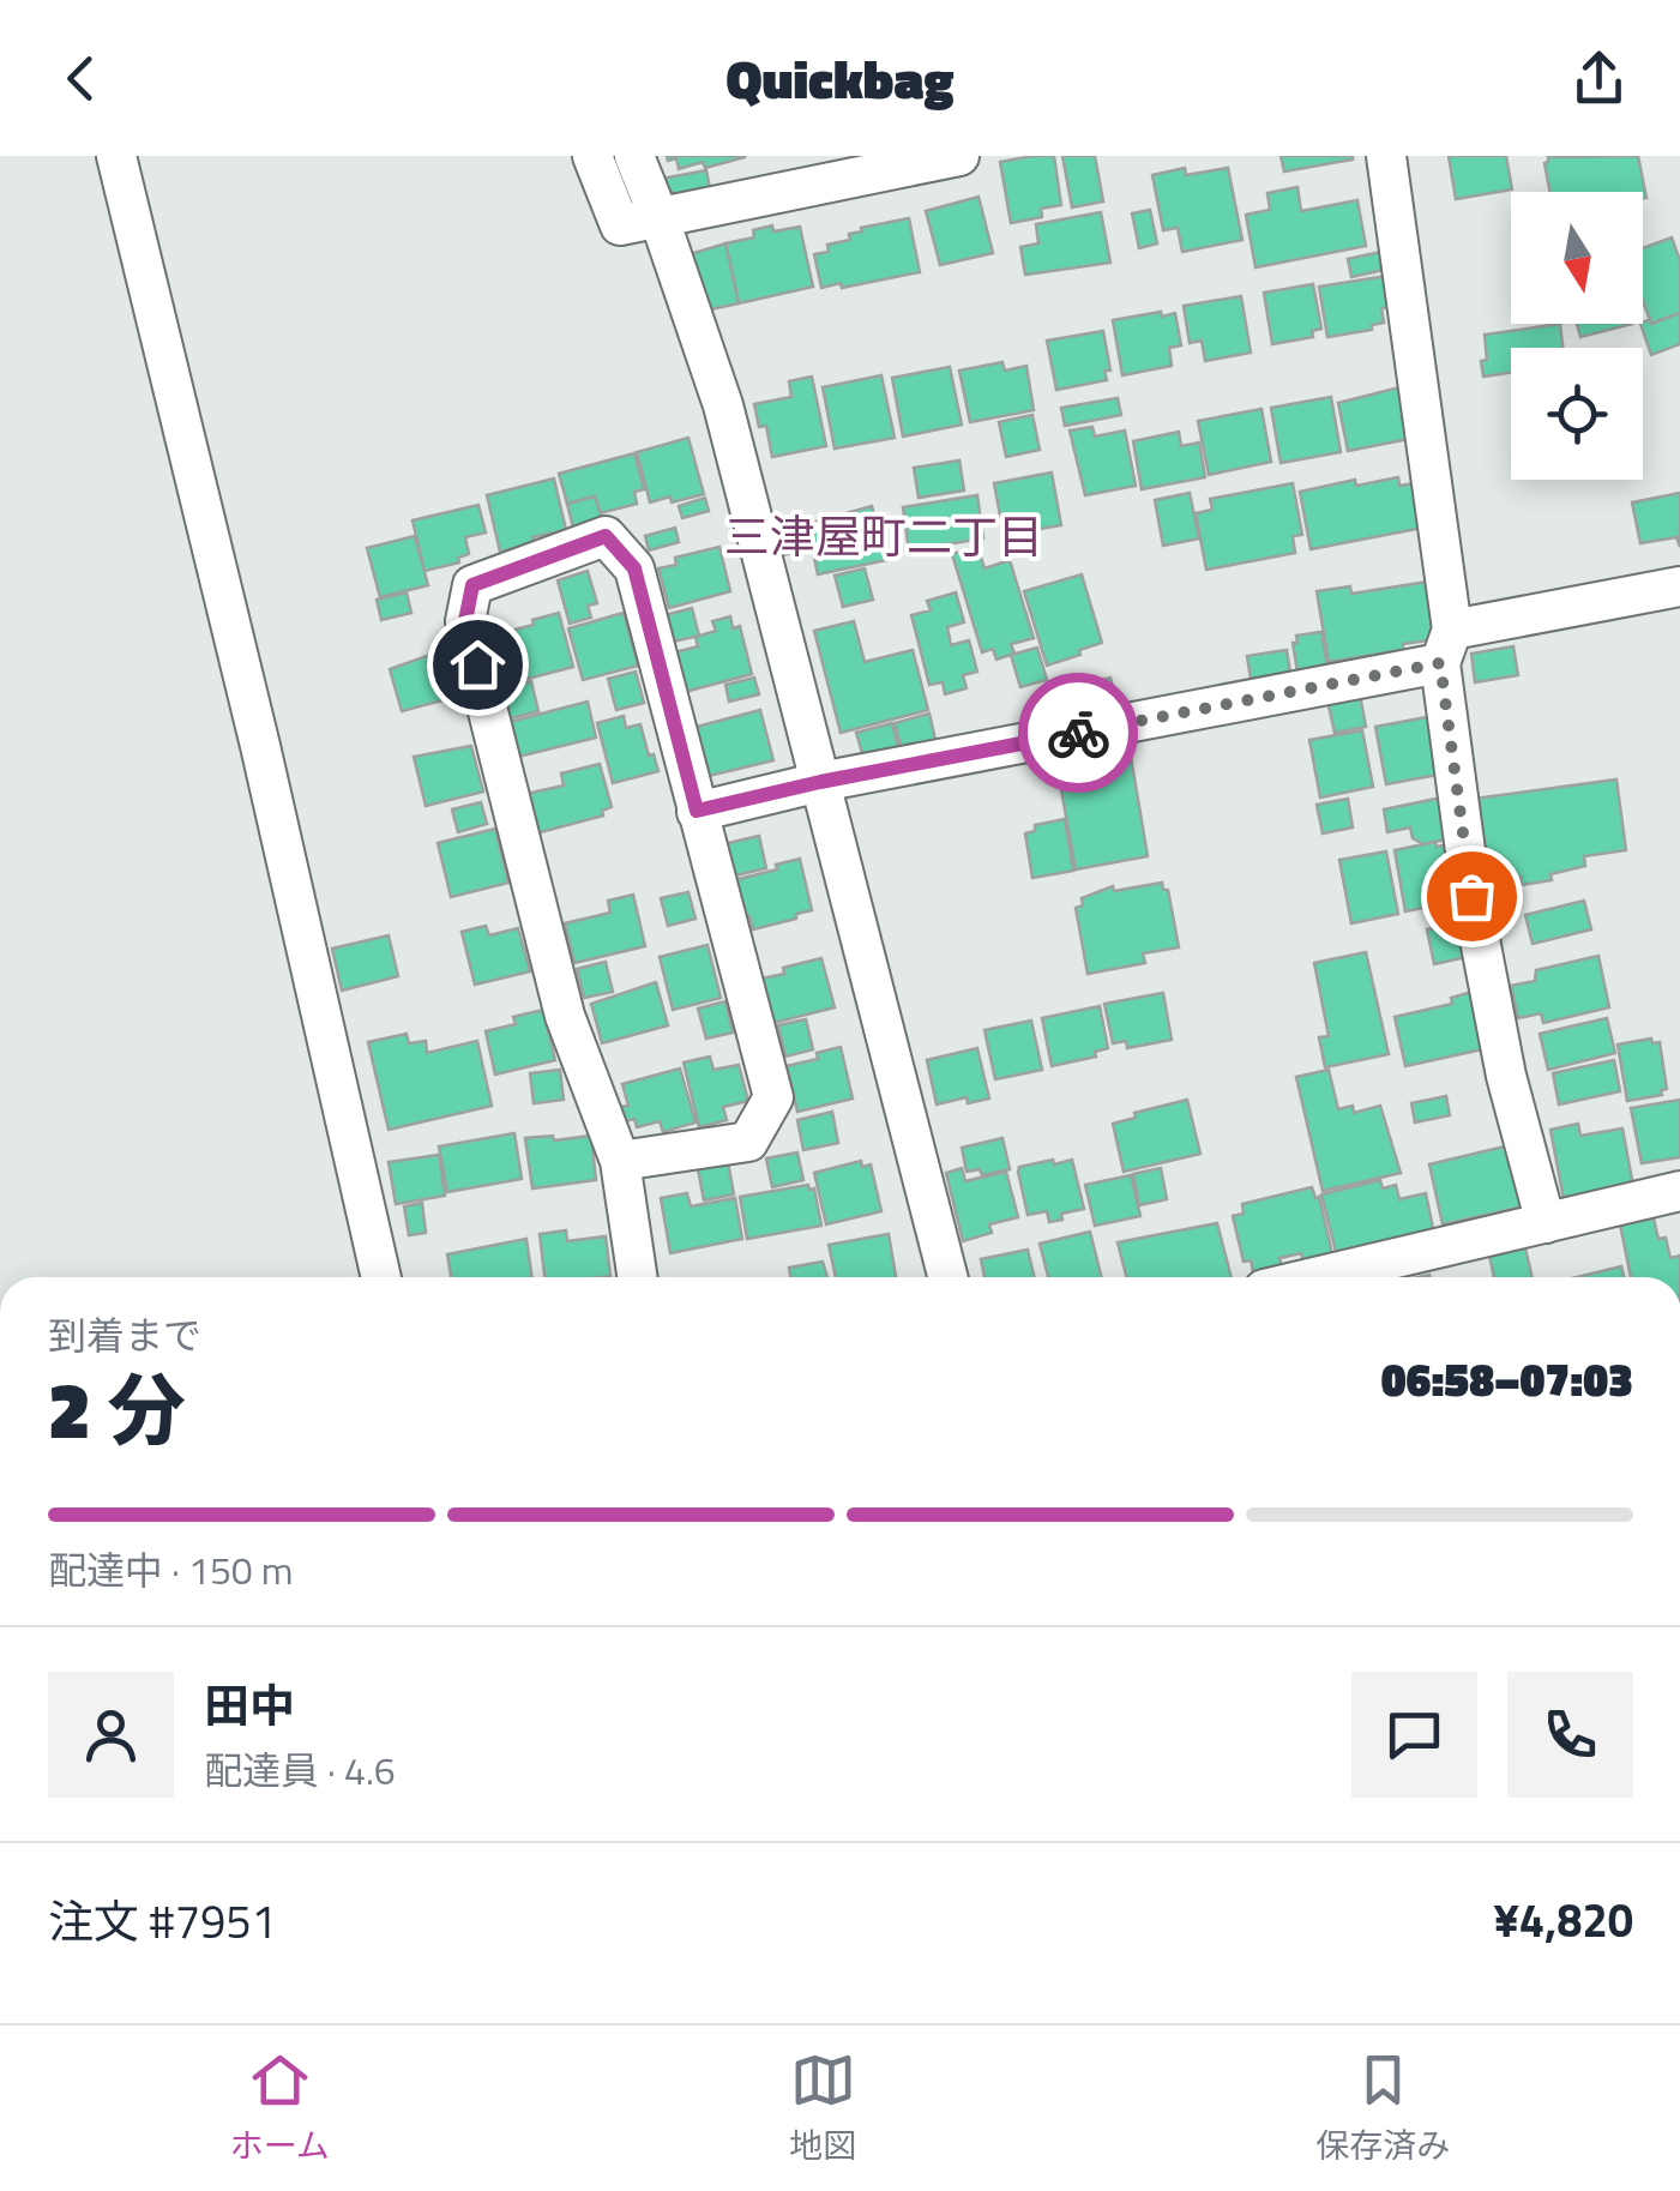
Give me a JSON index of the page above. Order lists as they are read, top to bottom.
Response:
{
  "districts": ["三津屋町二丁目"],
  "north": "bottom",
  "page": {
    "header": "Quickbag",
    "heading": ["2 分", "到着まで", "06:58–07:03"],
    "panel": [
      "田中",
      "配達員 · 4.6",
      "注文 #7951",
      "¥4,820"
    ],
    "bar": "配達中 · 150 m",
    "tabs": ["ホーム", "地図", "保存済み"]
  }
}
